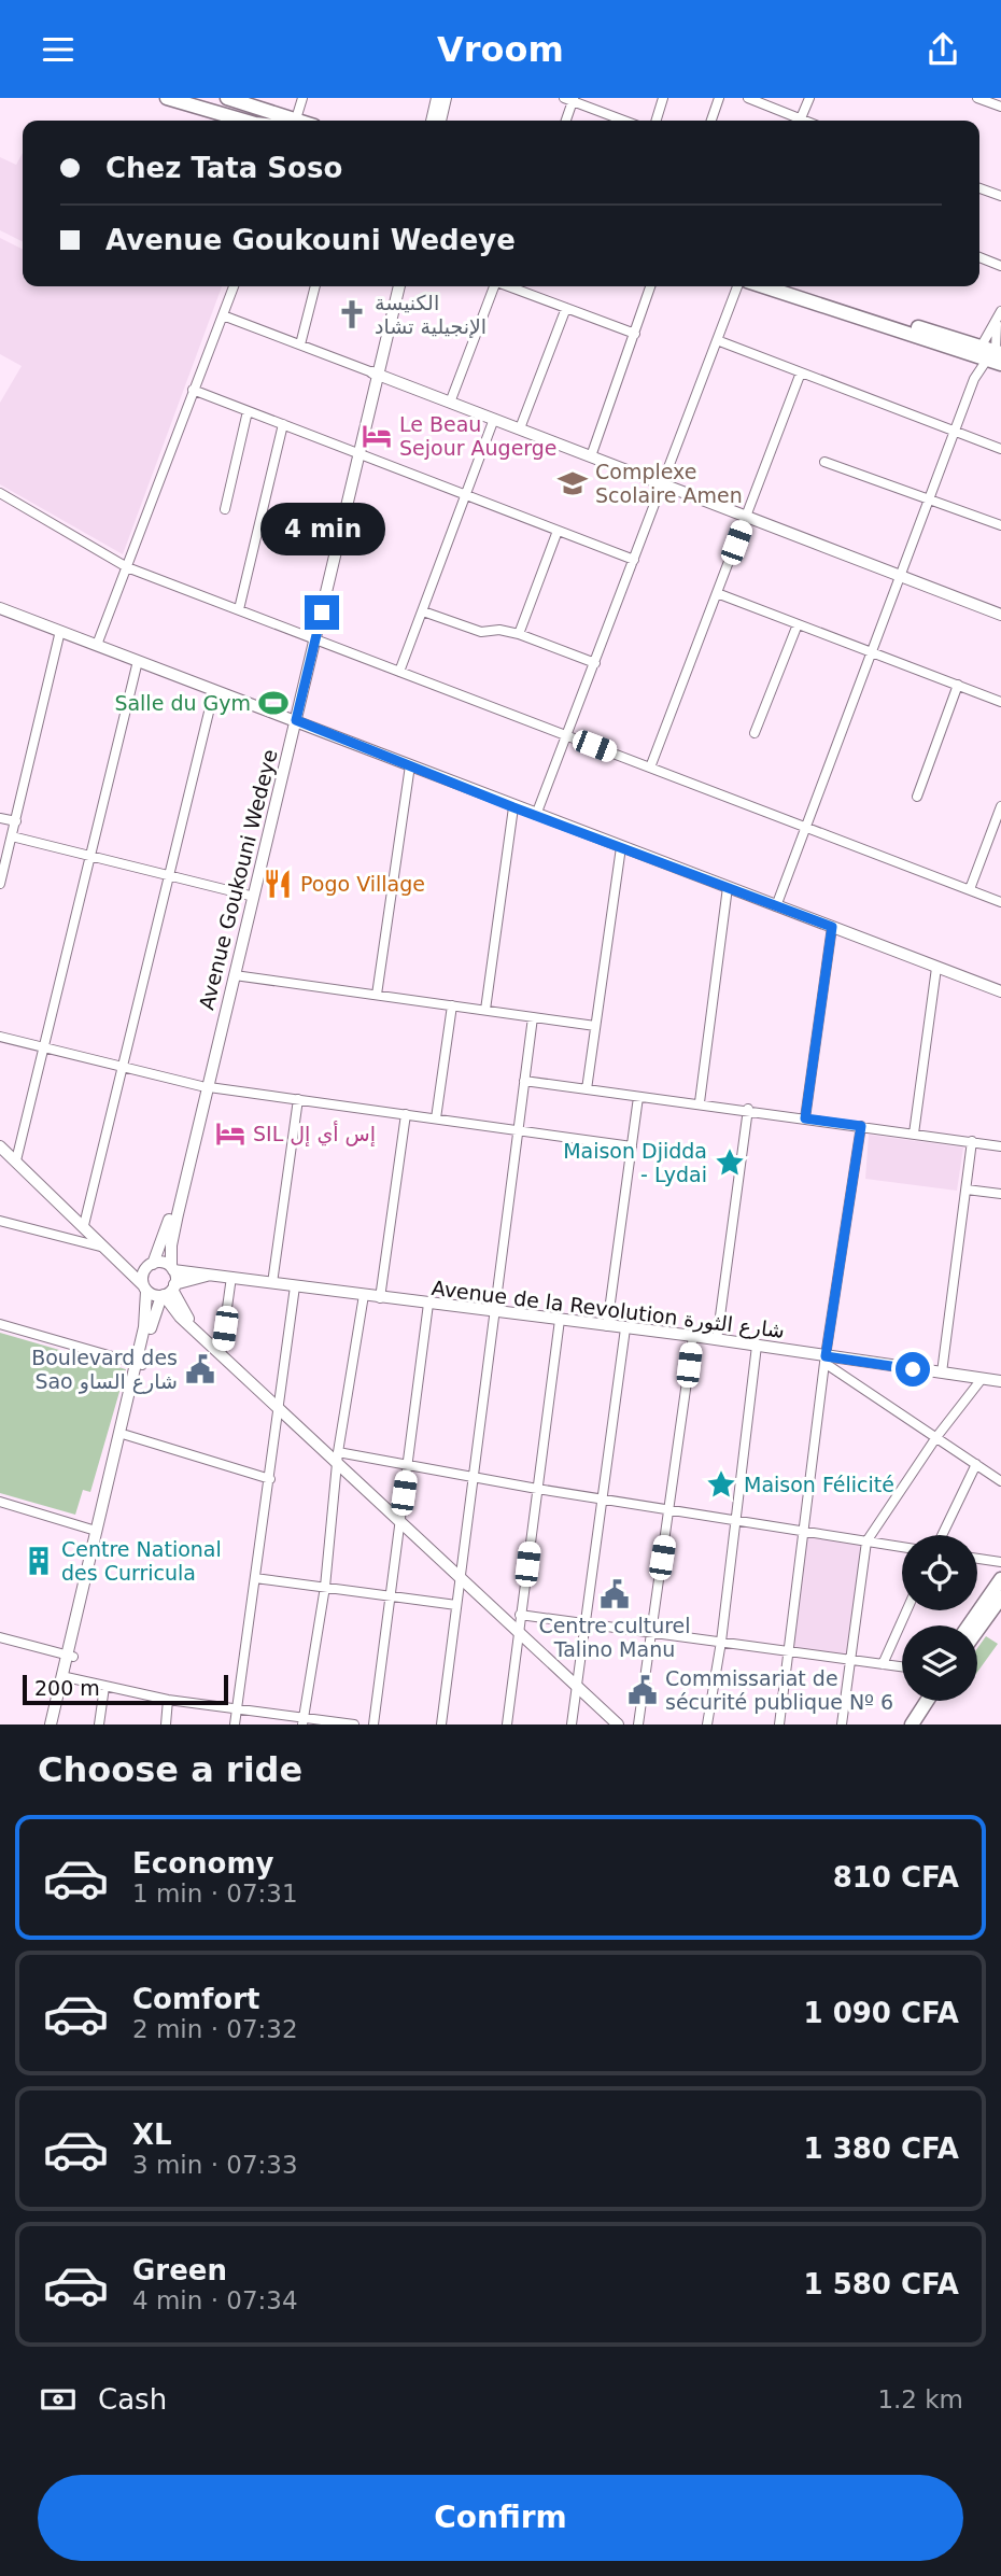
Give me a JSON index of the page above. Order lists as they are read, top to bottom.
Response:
{
  "streets": {
    "street": ["Avenue Goukouni Wedeye", "Avenue de la Revolution شارع الثورة"]
  },
  "crossings": [
    ["Avenue Goukouni Wedeye", "Avenue de la Revolution شارع الثورة"]
  ],
  "places": {
    "church": ["الكنيسة الإنجيلية تشاد"],
    "hotel": ["Le Beau Sejour Augerge", "SIL إس أي إل"],
    "school or university": ["Complexe Scolaire Amen"],
    "sports": ["Salle du Gym"],
    "restaurant": ["Pogo Village"],
    "place": ["Maison Djidda - Lydai", "Maison Félicité"],
    "public building": ["Boulevard des Sao شارع الساو", "Centre culturel Talino Manu", "Commissariat de sécurité publique Nº 6"],
    "building": ["Centre National des Curricula"]
  },
  "scale_bar": "200 m",
  "page": {
    "header": "Vroom",
    "banner": ["Chez Tata Soso", "Avenue Goukouni Wedeye"],
    "bubble": "4 min",
    "scale": "200 m",
    "heading": "Choose a ride",
    "list": [
      {
        "name": "Economy",
        "note": "1 min · 07:31",
        "value": "810 CFA"
      },
      {
        "name": "Comfort",
        "note": "2 min · 07:32",
        "value": "1 090 CFA"
      },
      {
        "name": "XL",
        "note": "3 min · 07:33",
        "value": "1 380 CFA"
      },
      {
        "name": "Green",
        "note": "4 min · 07:34",
        "value": "1 580 CFA"
      }
    ],
    "pay": ["Cash", "1.2 km"],
    "buttons": "Confirm"
  }
}
